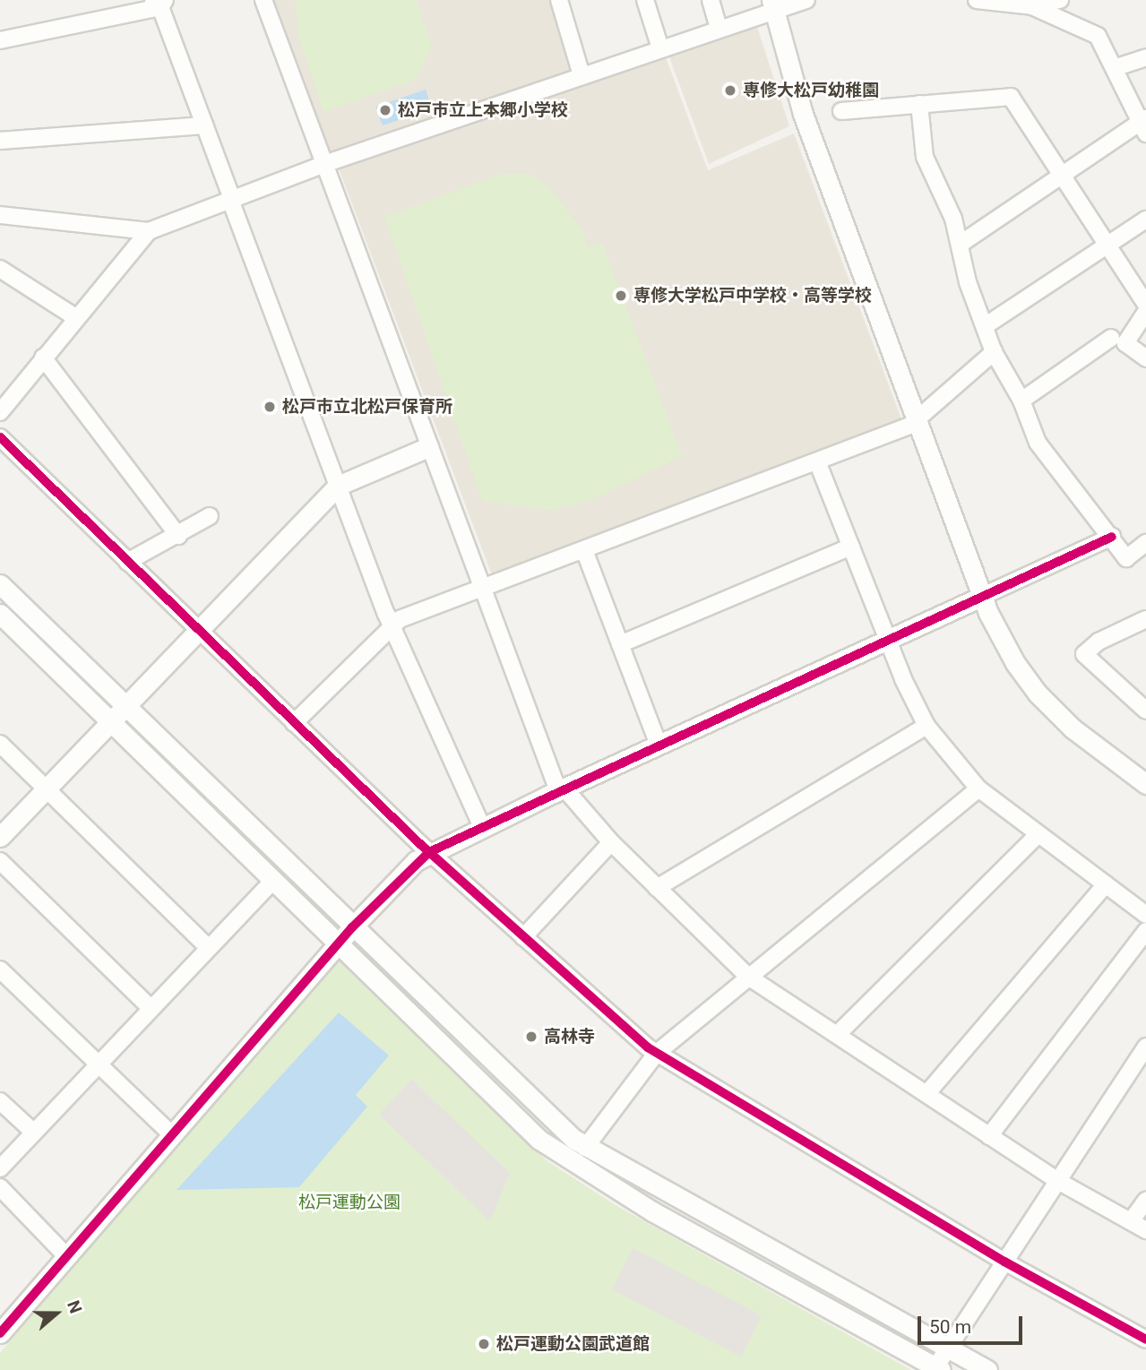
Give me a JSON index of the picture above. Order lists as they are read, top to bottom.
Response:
{
  "parks": ["松戸運動公園"],
  "places": [
    "専修大松戸幼稚園",
    "松戸市立上本郷小学校",
    "専修大学松戸中学校・高等学校",
    "松戸市立北松戸保育所",
    "高林寺",
    "松戸運動公園武道館"
  ],
  "scale_bar": "50 m",
  "north": "right"
}
